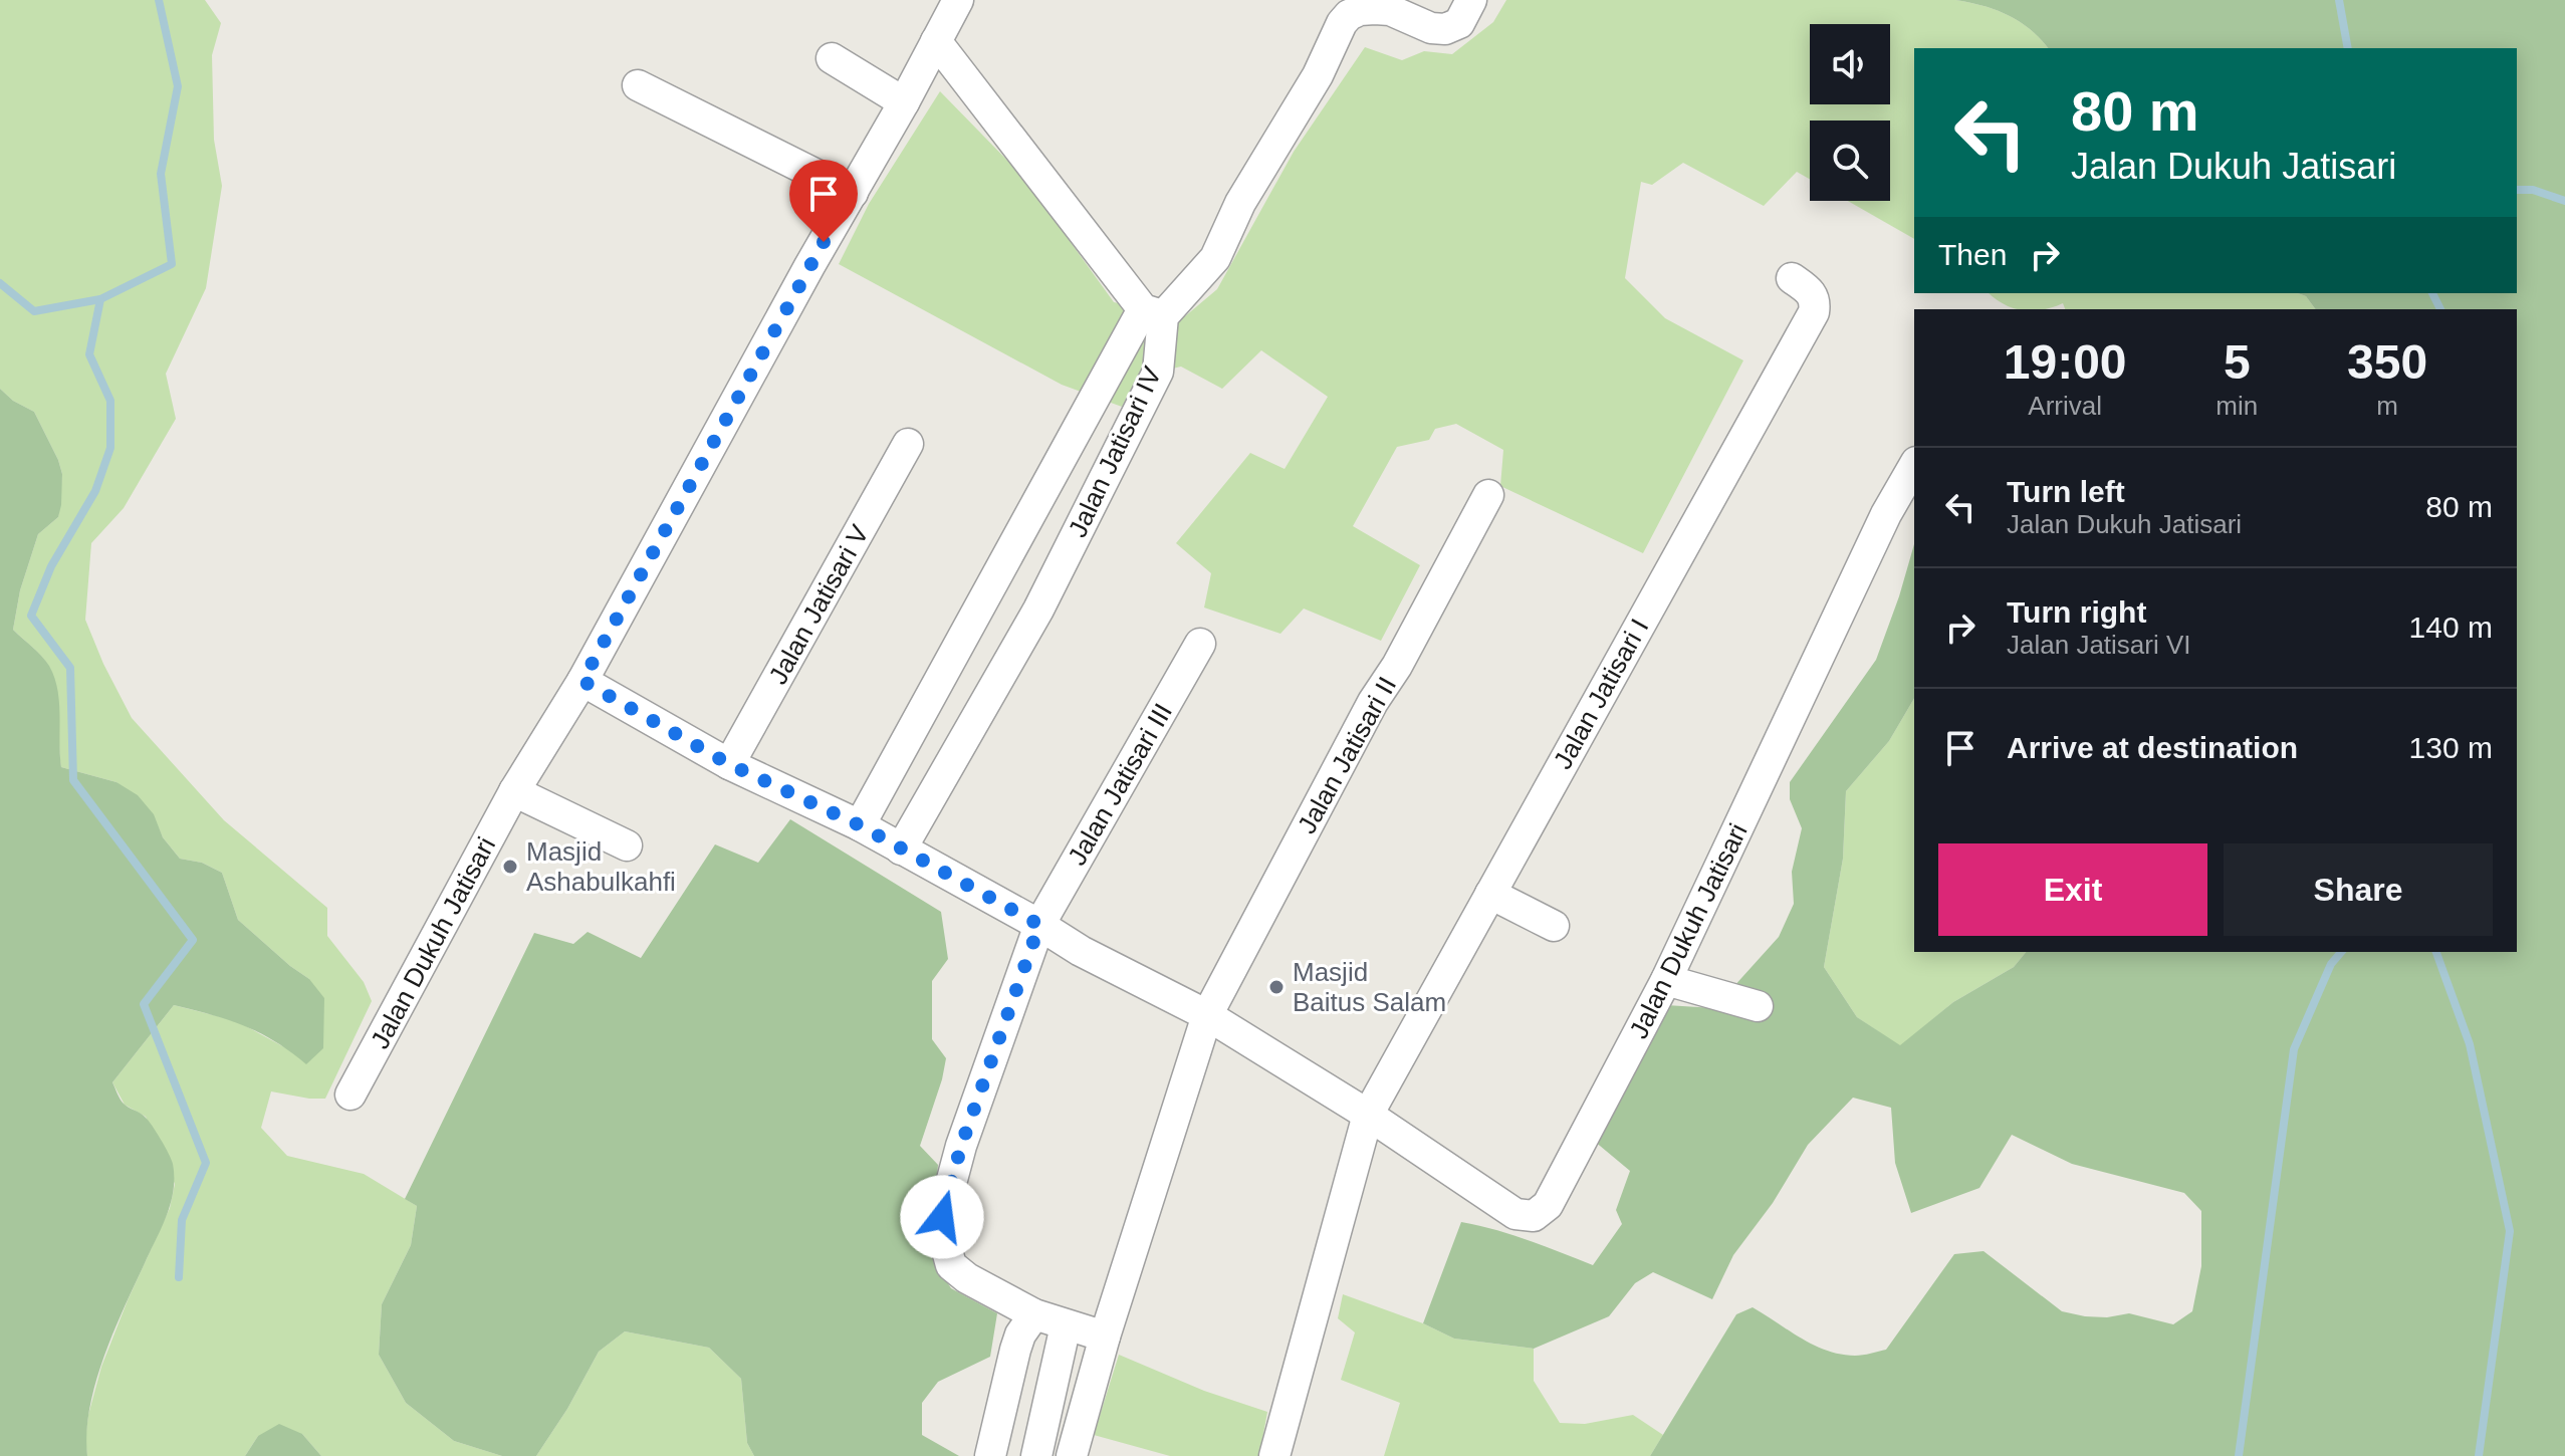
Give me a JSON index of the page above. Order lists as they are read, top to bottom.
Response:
{
  "streets": {
    "street": [
      "Jalan Jatisari IV",
      "Jalan Jatisari V",
      "Jalan Jatisari I",
      "Jalan Jatisari II",
      "Jalan Jatisari III",
      "Jalan Dukuh Jatisari"
    ]
  },
  "crossings": [
    ["Jalan Jatisari IV", "Jalan Dukuh Jatisari"],
    ["Jalan Jatisari V", "Jalan Dukuh Jatisari"],
    ["Jalan Jatisari I", "Jalan Dukuh Jatisari"],
    ["Jalan Jatisari II", "Jalan Dukuh Jatisari"],
    ["Jalan Jatisari III", "Jalan Dukuh Jatisari"]
  ],
  "places": ["Masjid Ashabulkahfi", "Masjid Baitus Salam"],
  "page": {
    "turn": ["80 m", "Jalan Dukuh Jatisari"],
    "then": "Then",
    "eta": [
      "19:00",
      "Arrival",
      "5",
      "min",
      "350",
      "m"
    ],
    "list": [
      {
        "name": "Turn left",
        "note": "Jalan Dukuh Jatisari",
        "value": "80 m"
      },
      {
        "name": "Turn right",
        "note": "Jalan Jatisari VI",
        "value": "140 m"
      },
      {
        "name": "Arrive at destination",
        "value": "130 m"
      }
    ],
    "buttons": ["Exit", "Share"]
  }
}
